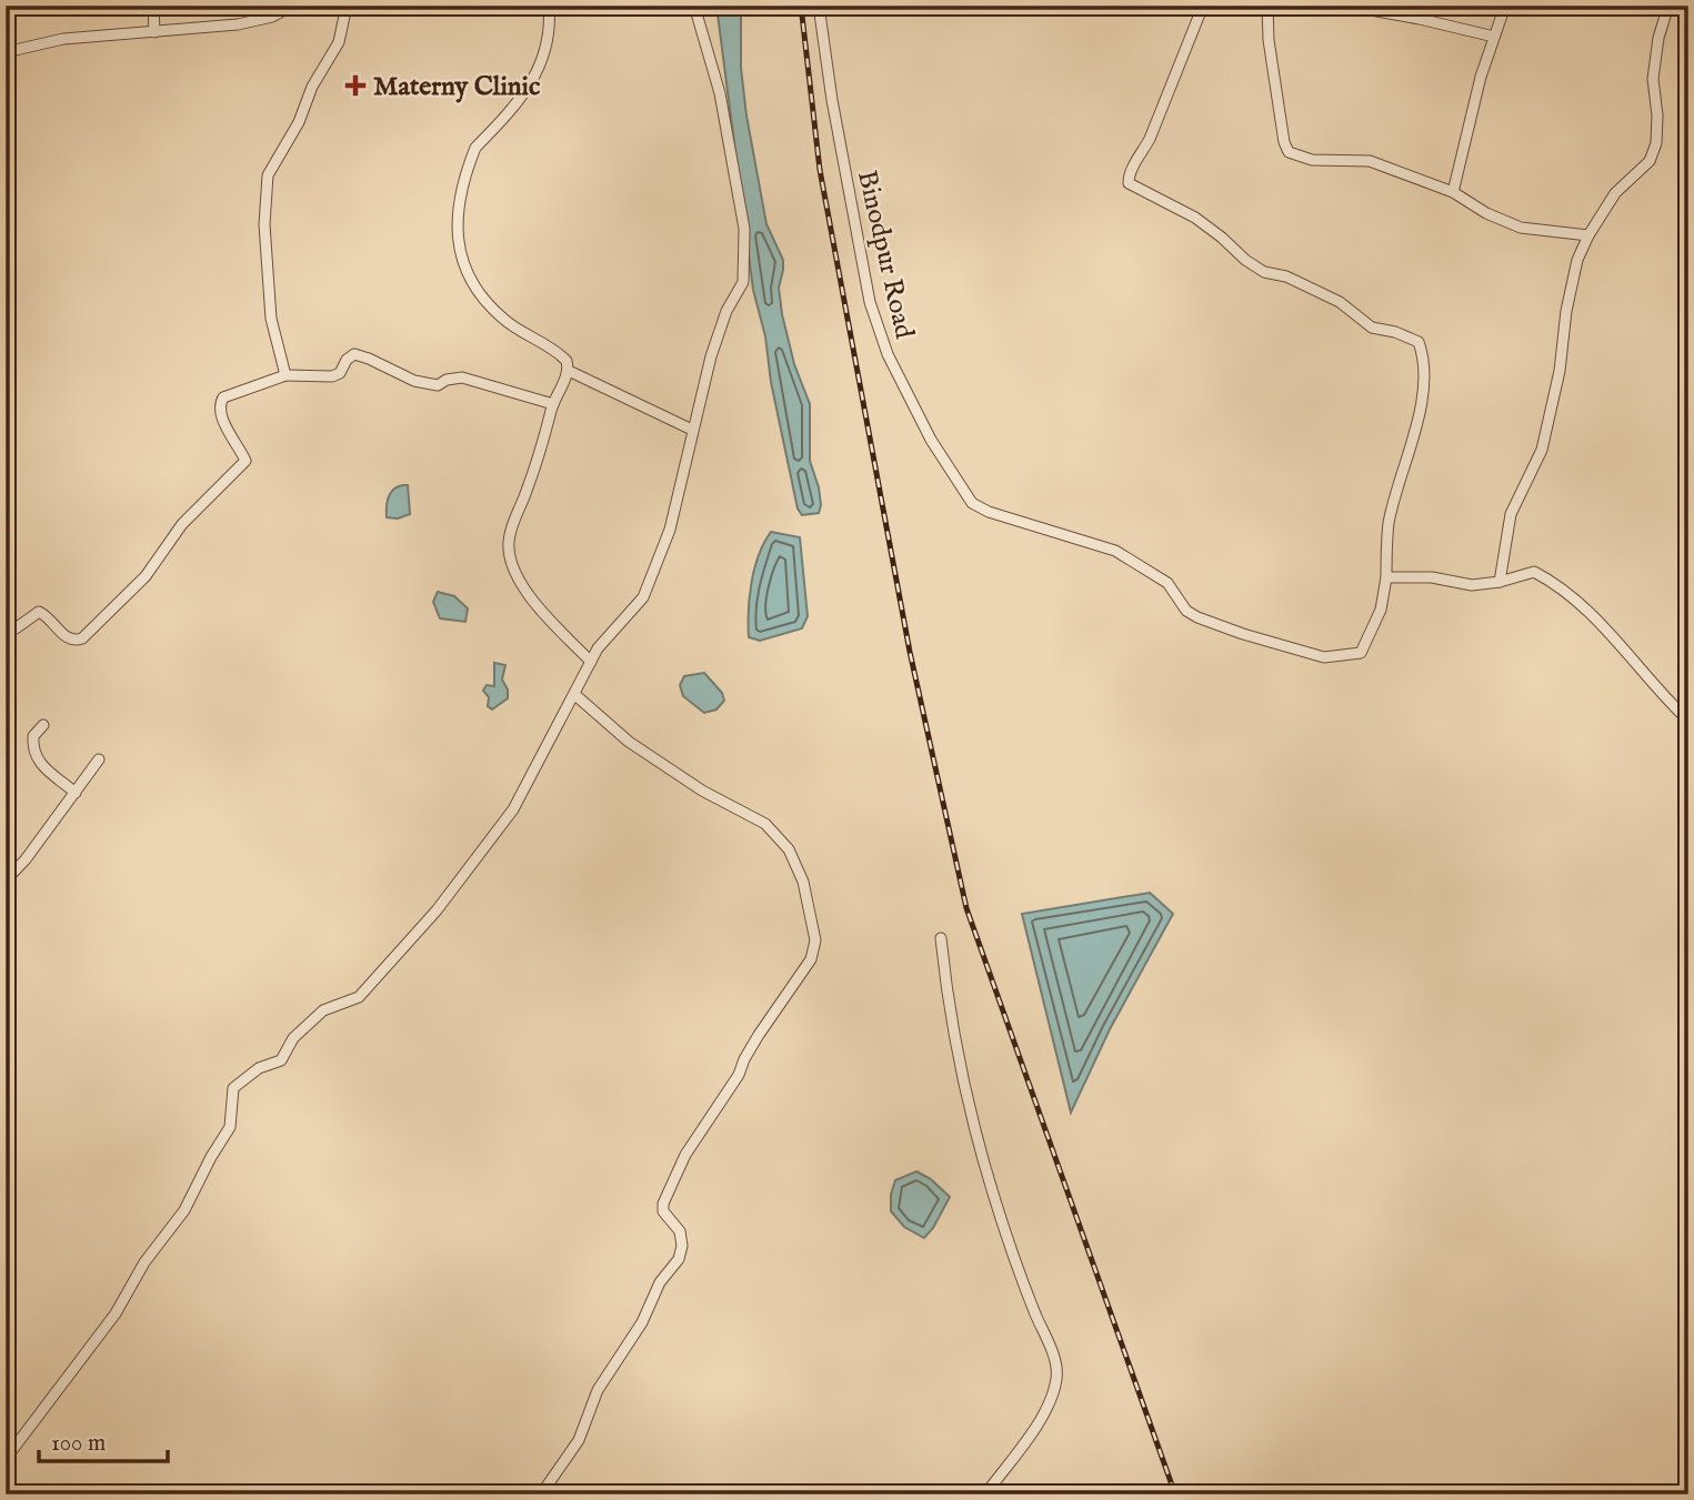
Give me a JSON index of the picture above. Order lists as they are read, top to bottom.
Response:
{
  "streets": {
    "street": ["Binodpur Road"]
  },
  "places": {
    "health": ["Materny Clinic"]
  },
  "scale_bar": "100 m"
}
